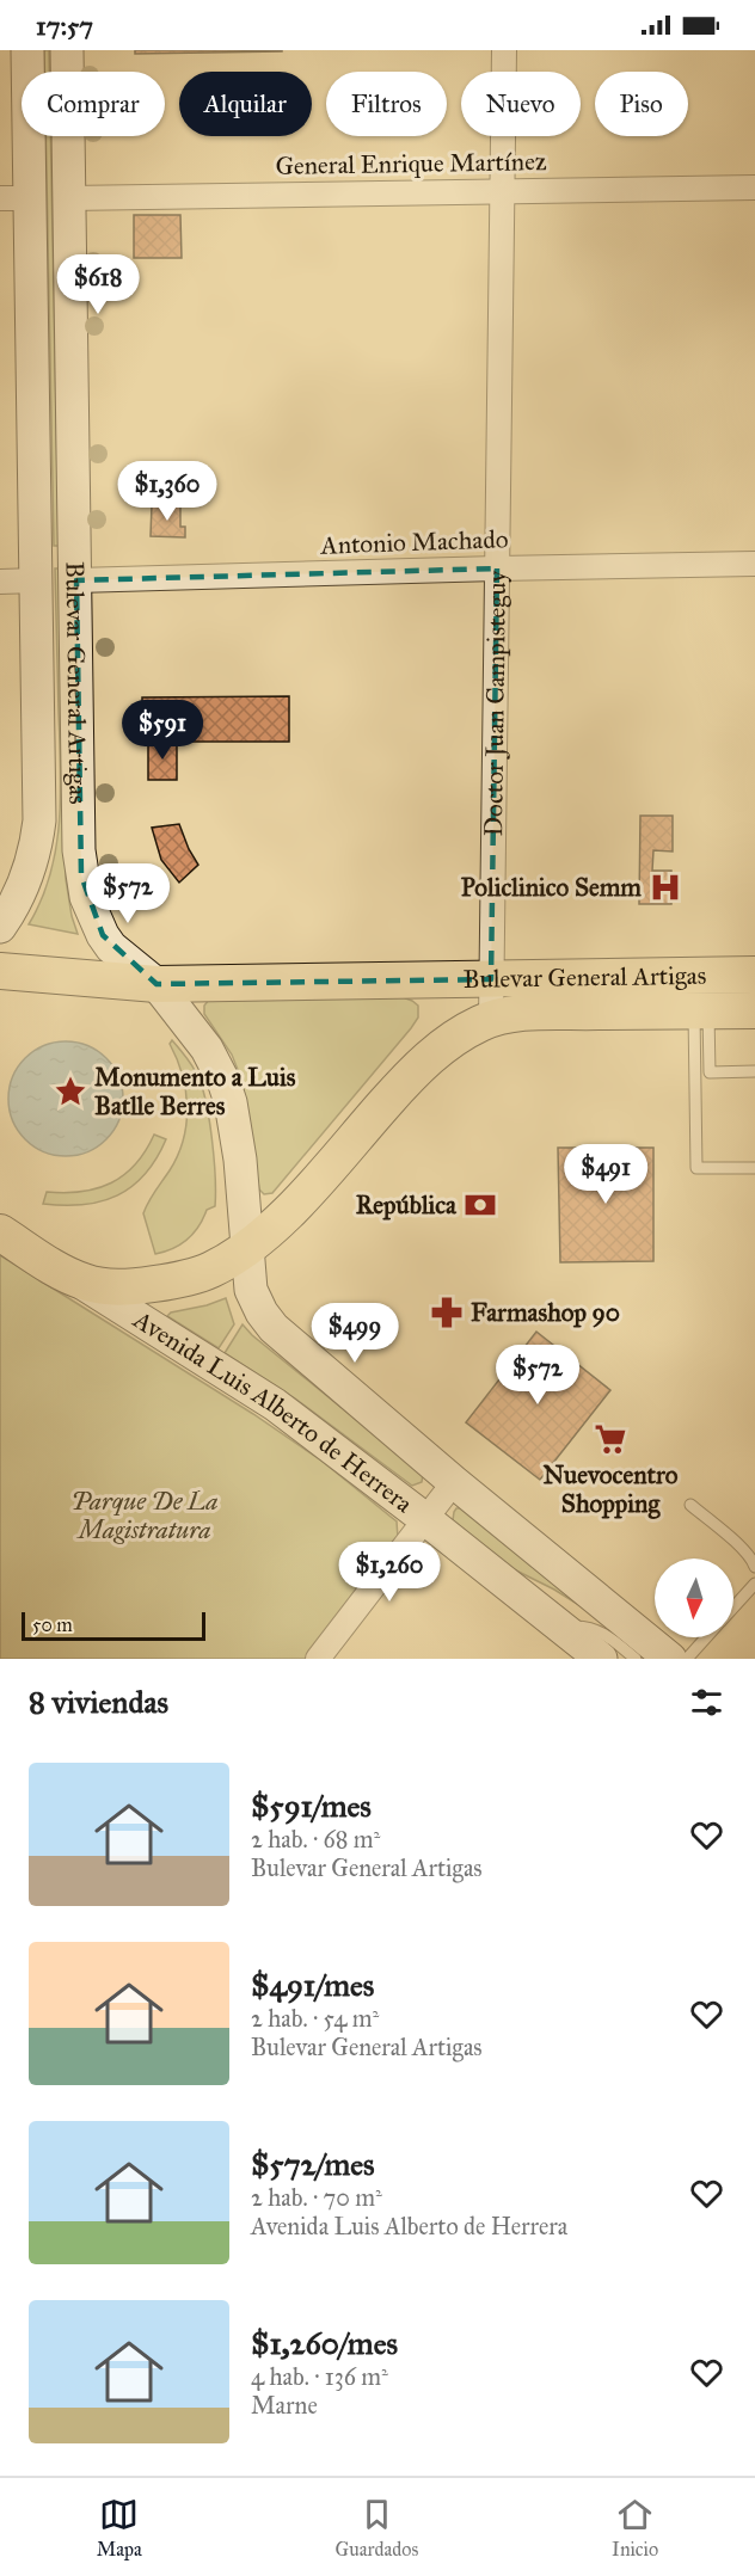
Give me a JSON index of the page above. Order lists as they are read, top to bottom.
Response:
{
  "streets": {
    "main road": ["Bulevar General Artigas", "Avenida Luis Alberto de Herrera"],
    "street": ["General Enrique Martínez", "Antonio Machado", "Doctor Juan Campisteguy"]
  },
  "crossings": [
    ["General Enrique Martínez", "Bulevar General Artigas"],
    ["General Enrique Martínez", "Doctor Juan Campisteguy"],
    ["Antonio Machado", "Bulevar General Artigas"],
    ["Antonio Machado", "Doctor Juan Campisteguy"],
    ["Bulevar General Artigas", "Doctor Juan Campisteguy"],
    ["Bulevar General Artigas", "Avenida Luis Alberto de Herrera"]
  ],
  "parks": ["Parque De La Magistratura"],
  "places": {
    "hospital": ["Policlinico Semm"],
    "place": ["Monumento a Luis Batlle Berres"],
    "bank": ["República"],
    "pharmacy": ["Farmashop 90"],
    "supermarket": ["Nuevocentro Shopping"]
  },
  "scale_bar": "50 m",
  "north": "bottom",
  "page": {
    "status": "17:57",
    "chip": [
      "Comprar",
      "Alquilar",
      "Filtros",
      "Nuevo",
      "Piso"
    ],
    "price": [
      "$618",
      "$1,360",
      "$591",
      "$572",
      "$491",
      "$499",
      "$572",
      "$1,260"
    ],
    "scale": "50 m",
    "heading": "8 viviendas",
    "list": [
      {
        "name": "$591/mes",
        "note": "2 hab. · 68 m² · Bulevar General Artigas"
      },
      {
        "name": "$491/mes",
        "note": "2 hab. · 54 m² · Bulevar General Artigas"
      },
      {
        "name": "$572/mes",
        "note": "2 hab. · 70 m² · Avenida Luis Alberto de Herrera"
      },
      {
        "name": "$1,260/mes",
        "note": "4 hab. · 136 m² · Marne"
      }
    ],
    "tabs": ["Mapa", "Guardados", "Inicio"]
  }
}
